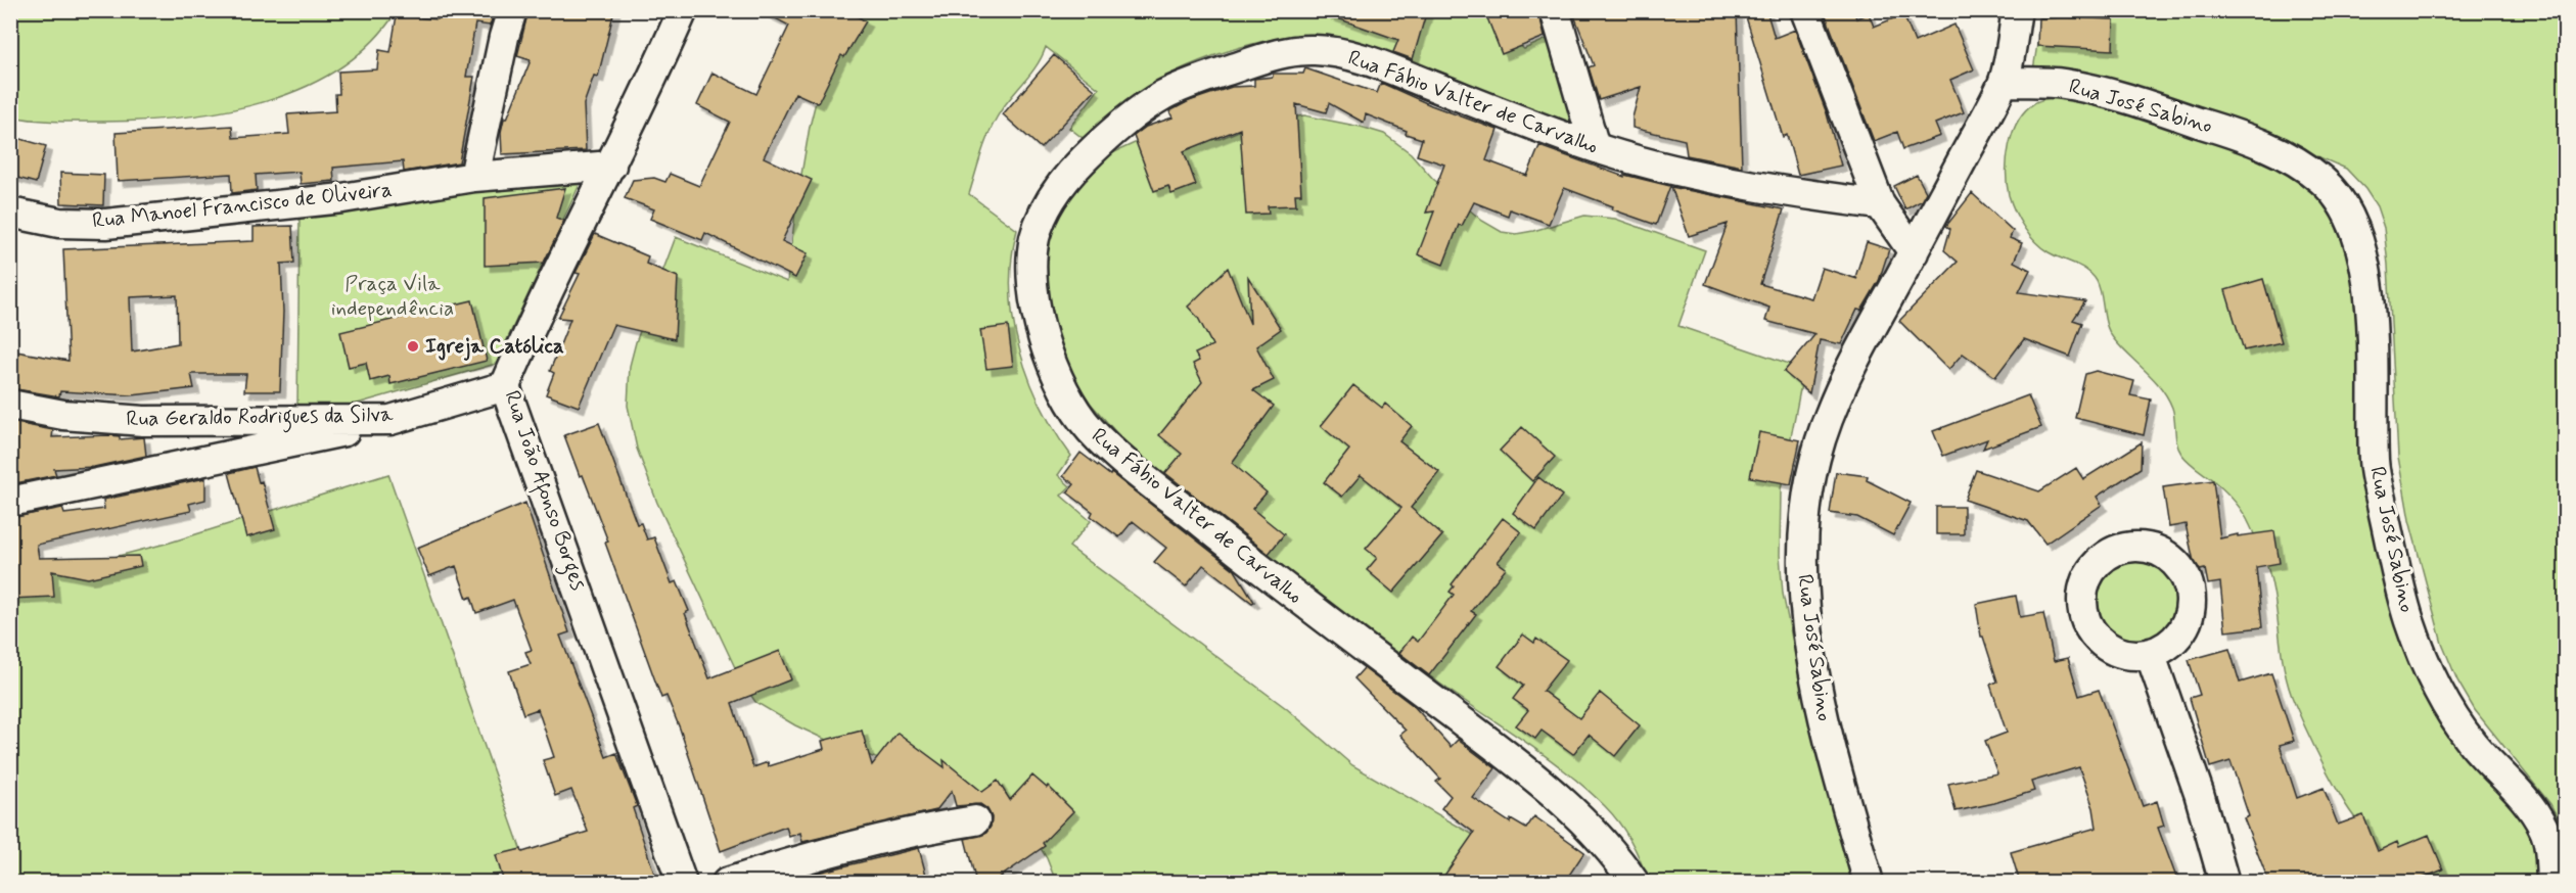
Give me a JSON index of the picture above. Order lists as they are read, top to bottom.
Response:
{
  "streets": {
    "street": [
      "Rua Fábio Valter de Carvalho",
      "Rua José Sabino",
      "Rua Manoel Francisco de Oliveira",
      "Rua Geraldo Rodrigues da Silva",
      "Rua João Afonso Borges"
    ]
  },
  "crossings": [
    ["Rua Manoel Francisco de Oliveira", "Rua João Afonso Borges"],
    ["Rua Geraldo Rodrigues da Silva", "Rua João Afonso Borges"]
  ],
  "parks": ["Praça Vila independência"],
  "places": ["Igreja Católica"]
}
